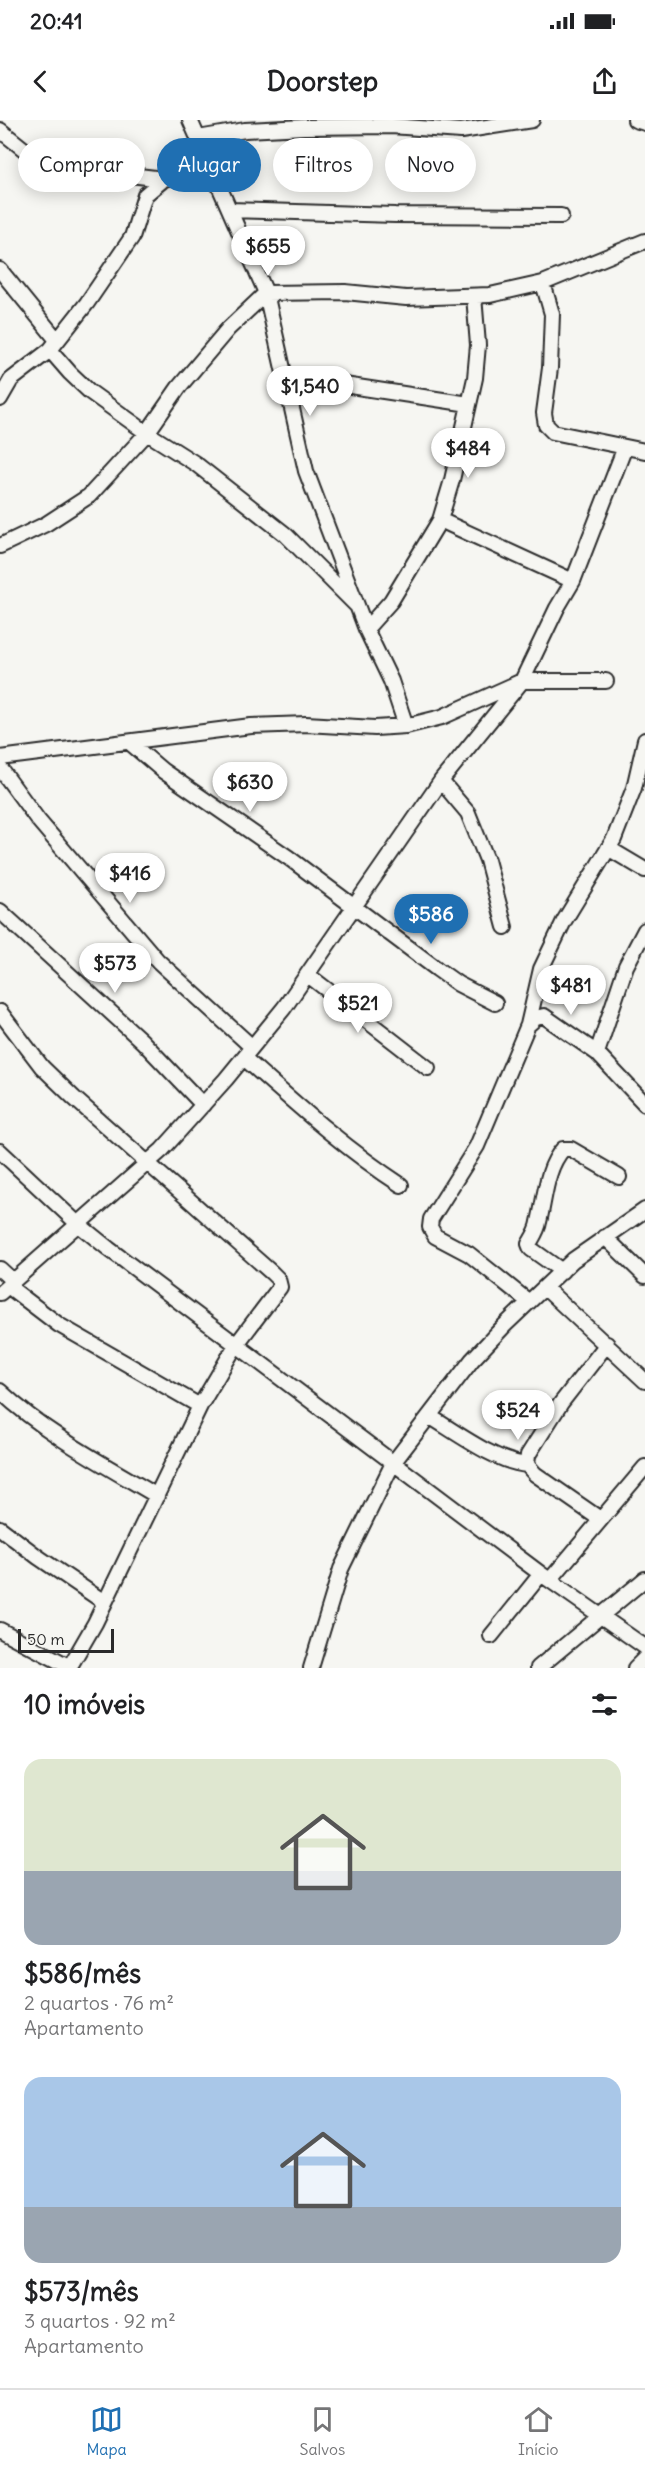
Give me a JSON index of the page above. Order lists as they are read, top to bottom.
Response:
{
  "scale_bar": "50 m",
  "page": {
    "status": "20:41",
    "header": "Doorstep",
    "chip": [
      "Comprar",
      "Alugar",
      "Filtros",
      "Novo"
    ],
    "price": [
      "$655",
      "$1,540",
      "$484",
      "$630",
      "$416",
      "$586",
      "$573",
      "$481",
      "$521",
      "$524"
    ],
    "scale": "50 m",
    "heading": "10 imóveis",
    "list": [
      {
        "name": "$586/mês",
        "note": "2 quartos · 76 m² · Apartamento"
      },
      {
        "name": "$573/mês",
        "note": "3 quartos · 92 m² · Apartamento"
      }
    ],
    "tabs": ["Mapa", "Salvos", "Início"]
  }
}
